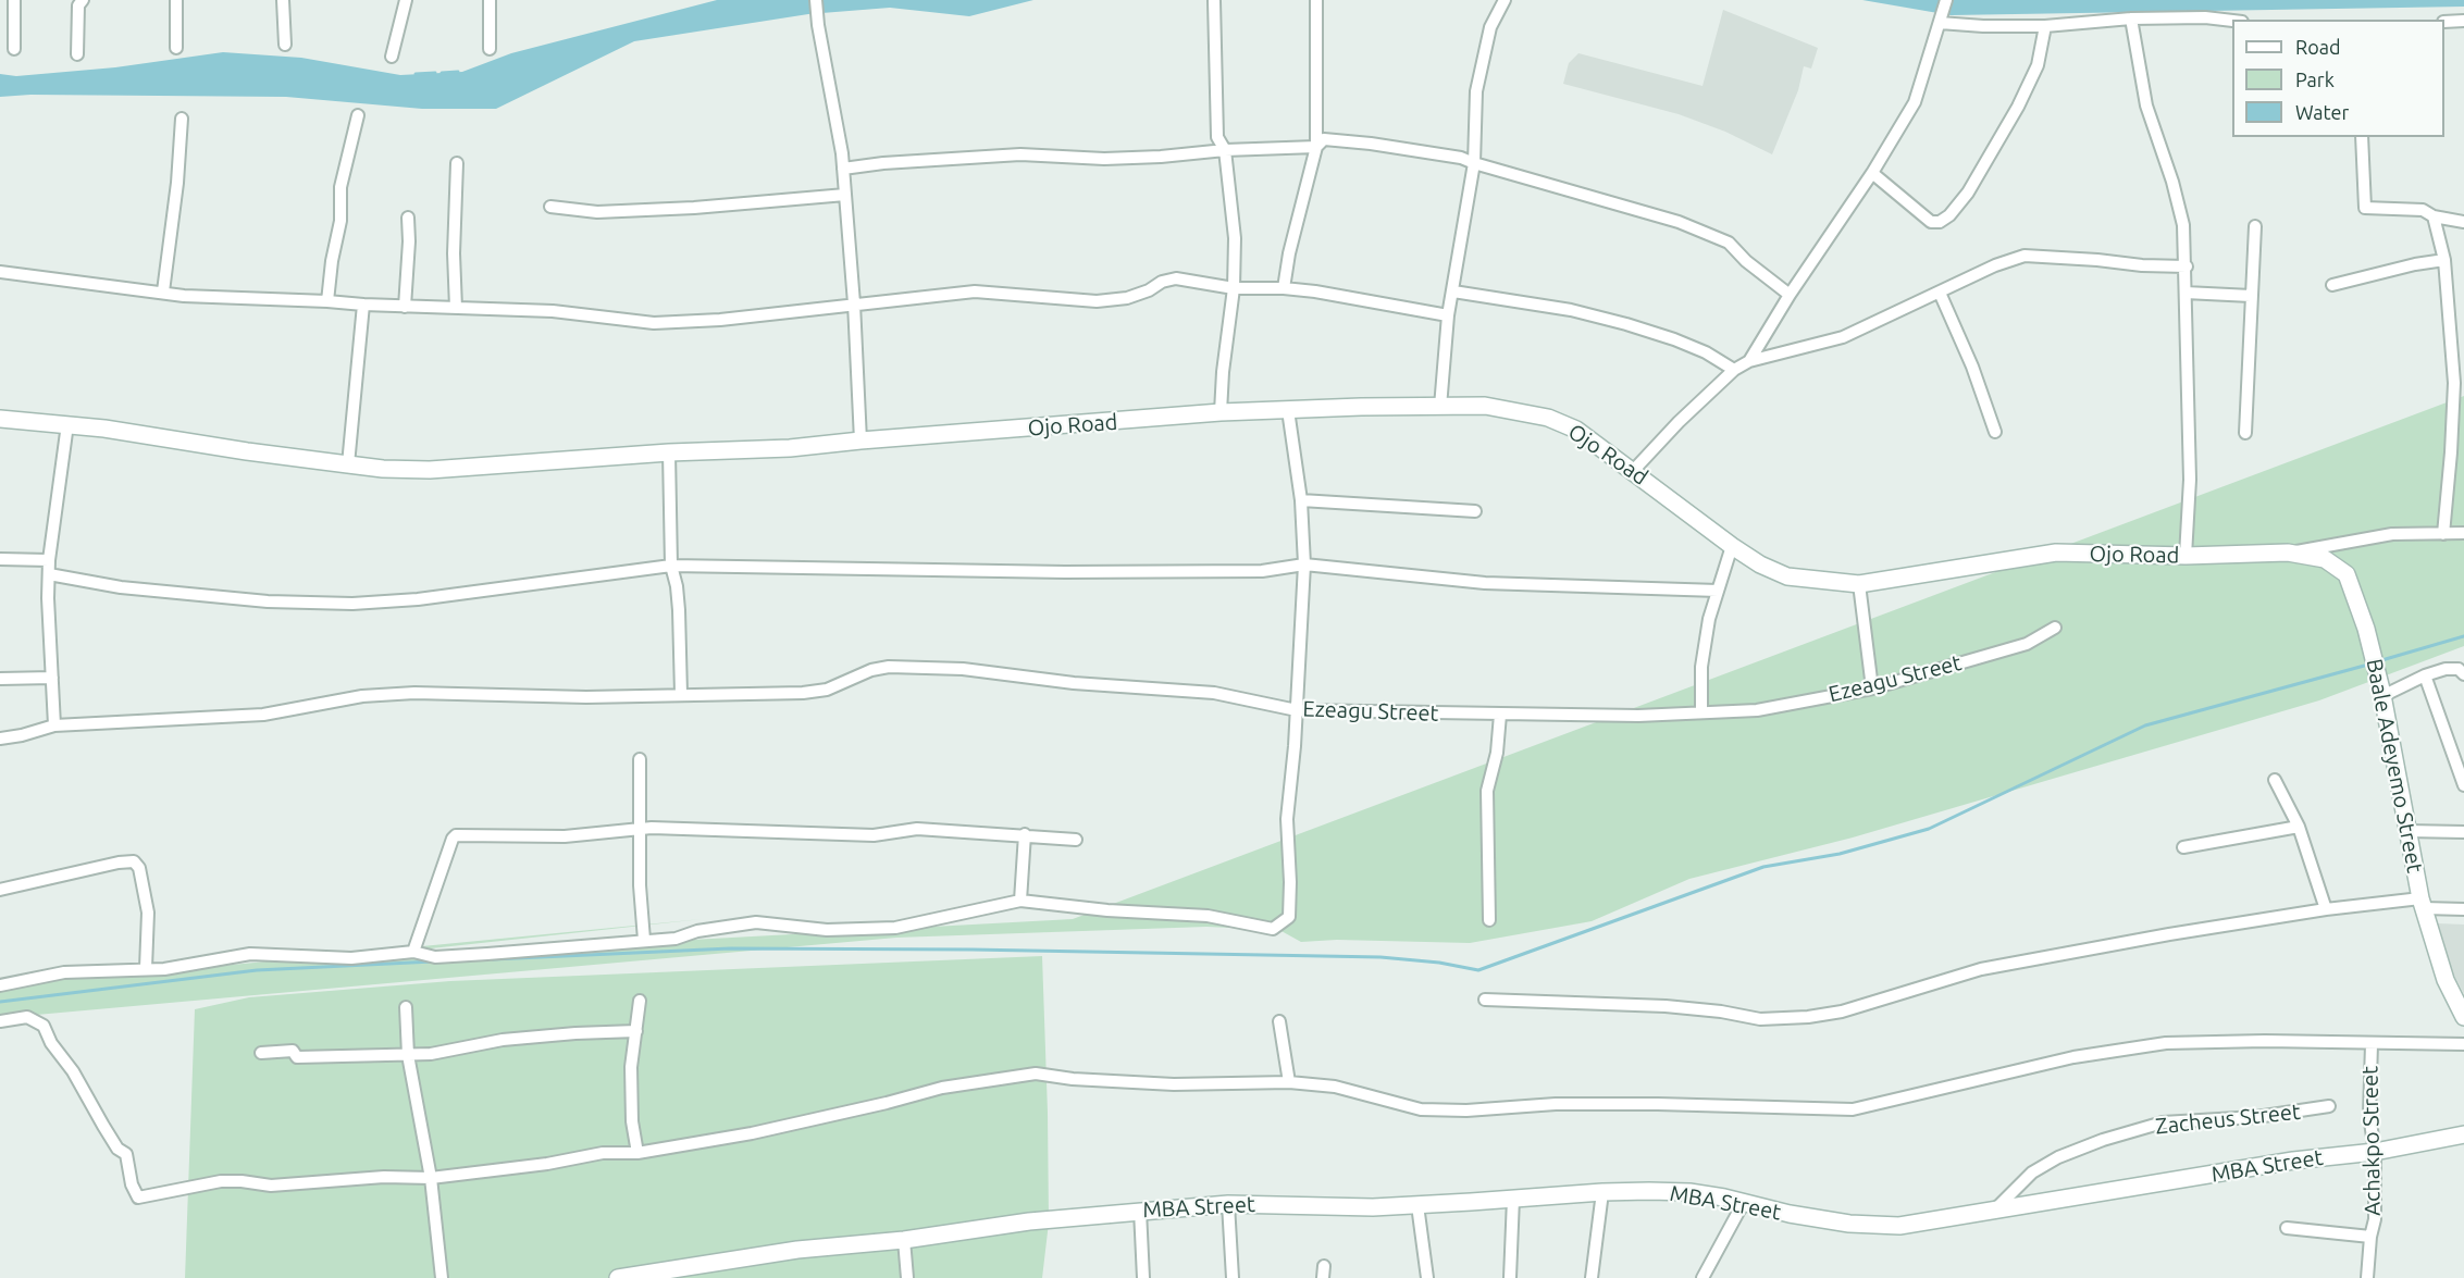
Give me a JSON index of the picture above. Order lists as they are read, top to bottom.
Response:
{
  "streets": {
    "street": [
      "Ojo Road",
      "Ezeagu Street",
      "Baale Adeyemo Street",
      "Zacheus Street",
      "Achakpo Street",
      "MBA Street"
    ]
  },
  "crossings": [
    ["Ojo Road", "Baale Adeyemo Street"],
    ["Zacheus Street", "MBA Street"],
    ["Achakpo Street", "MBA Street"]
  ],
  "legend": ["Road", "Park", "Water"]
}
